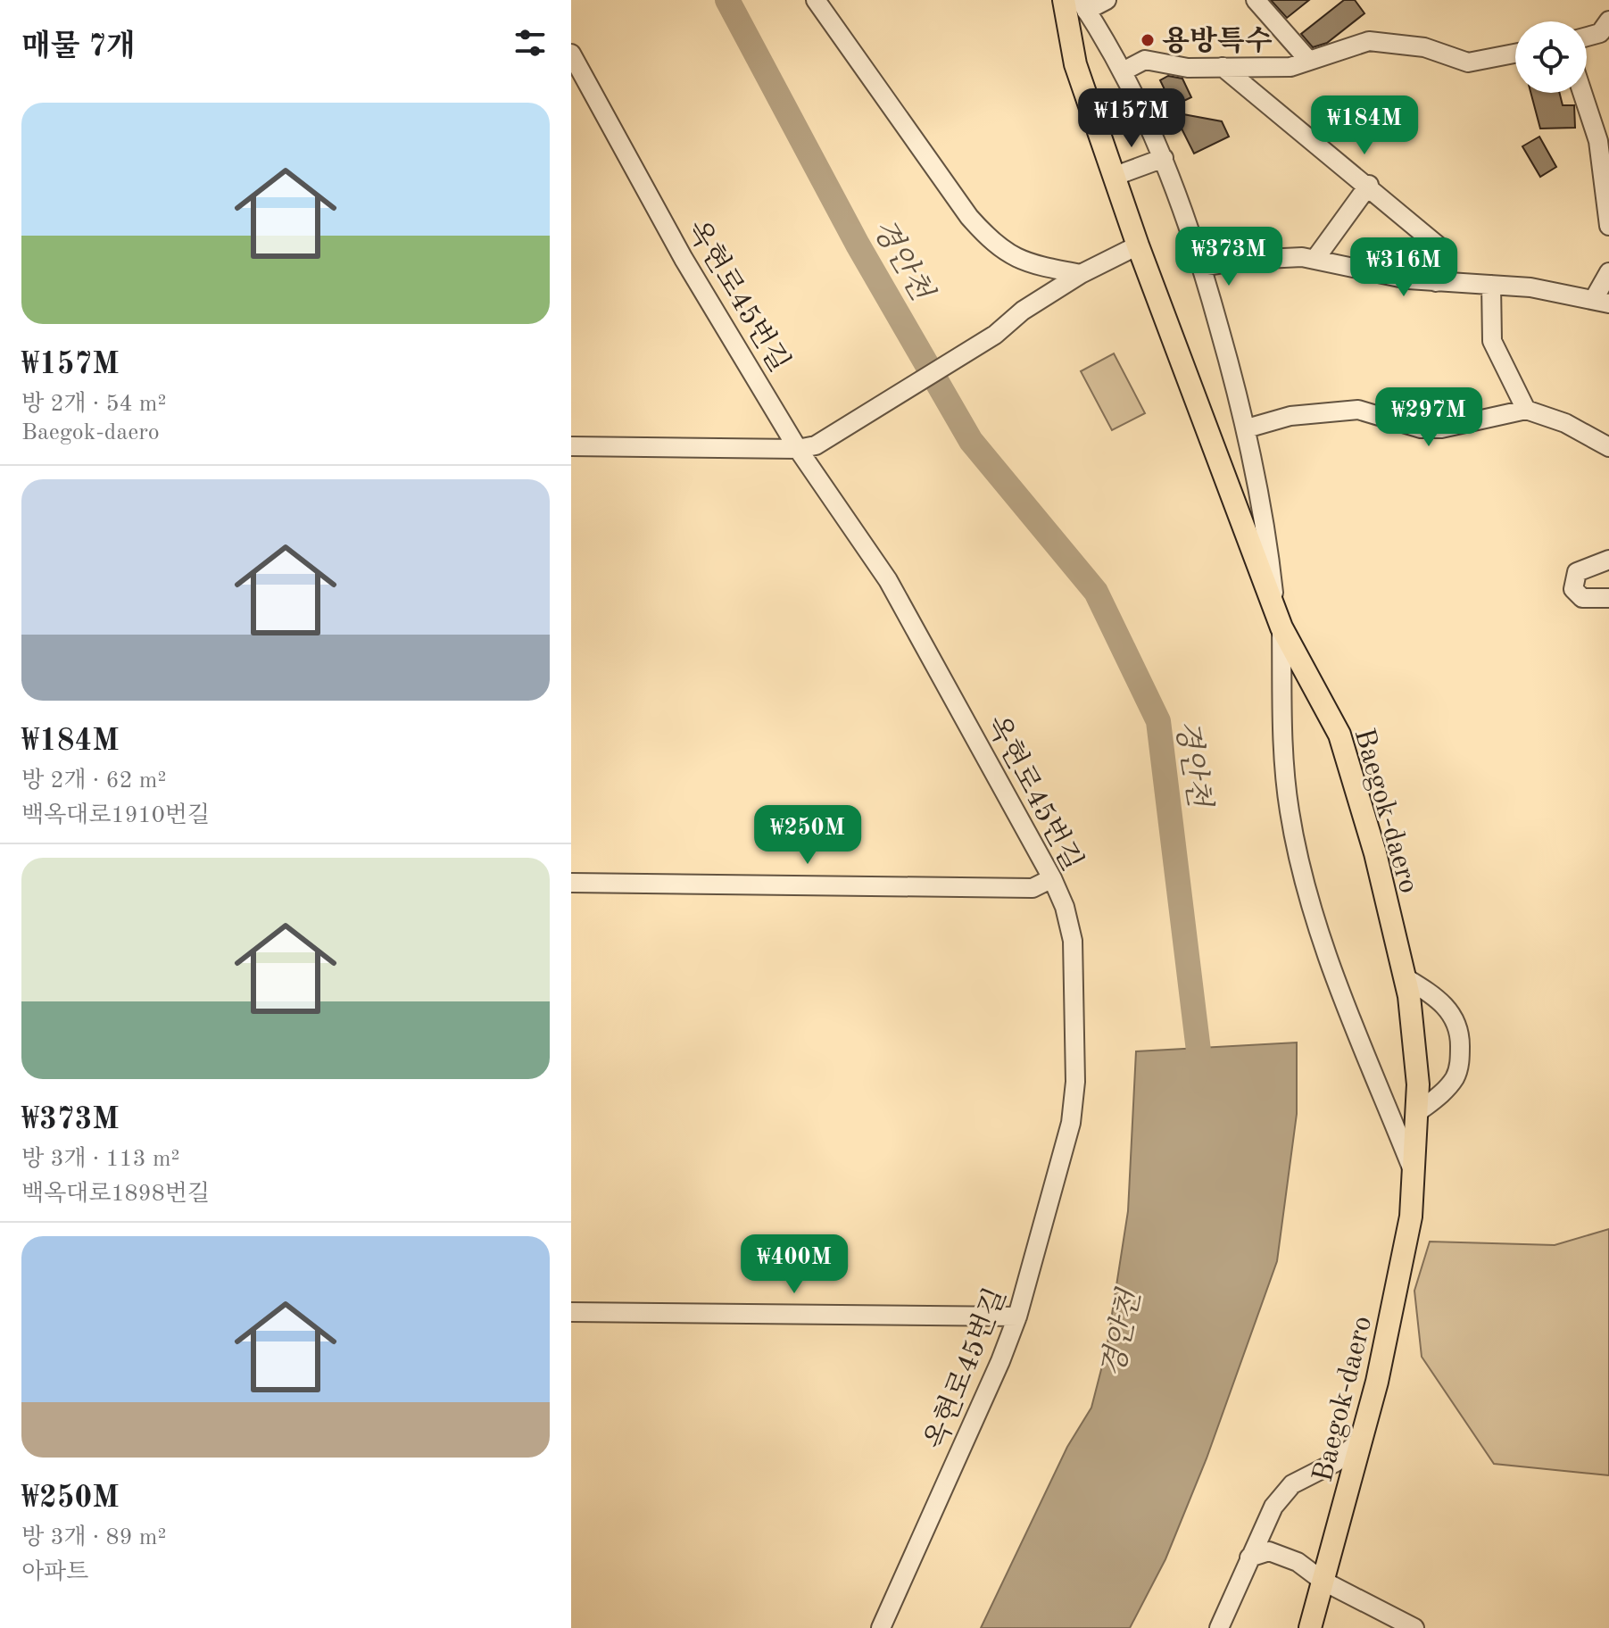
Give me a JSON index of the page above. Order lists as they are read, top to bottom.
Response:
{
  "streets": {
    "main road": ["Baegok-daero"],
    "street": ["옥현로45번길"]
  },
  "water": ["경안천"],
  "places": ["용방특수"],
  "page": {
    "heading": "매물 7개",
    "list": [
      {
        "name": "₩157M",
        "note": "방 2개 · 54 m² · Baegok-daero"
      },
      {
        "name": "₩184M",
        "note": "방 2개 · 62 m² · 백옥대로1910번길"
      },
      {
        "name": "₩373M",
        "note": "방 3개 · 113 m² · 백옥대로1898번길"
      },
      {
        "name": "₩250M",
        "note": "방 3개 · 89 m² · 아파트"
      }
    ],
    "price": [
      "₩157M",
      "₩184M",
      "₩373M",
      "₩316M",
      "₩297M",
      "₩250M",
      "₩400M"
    ]
  }
}
